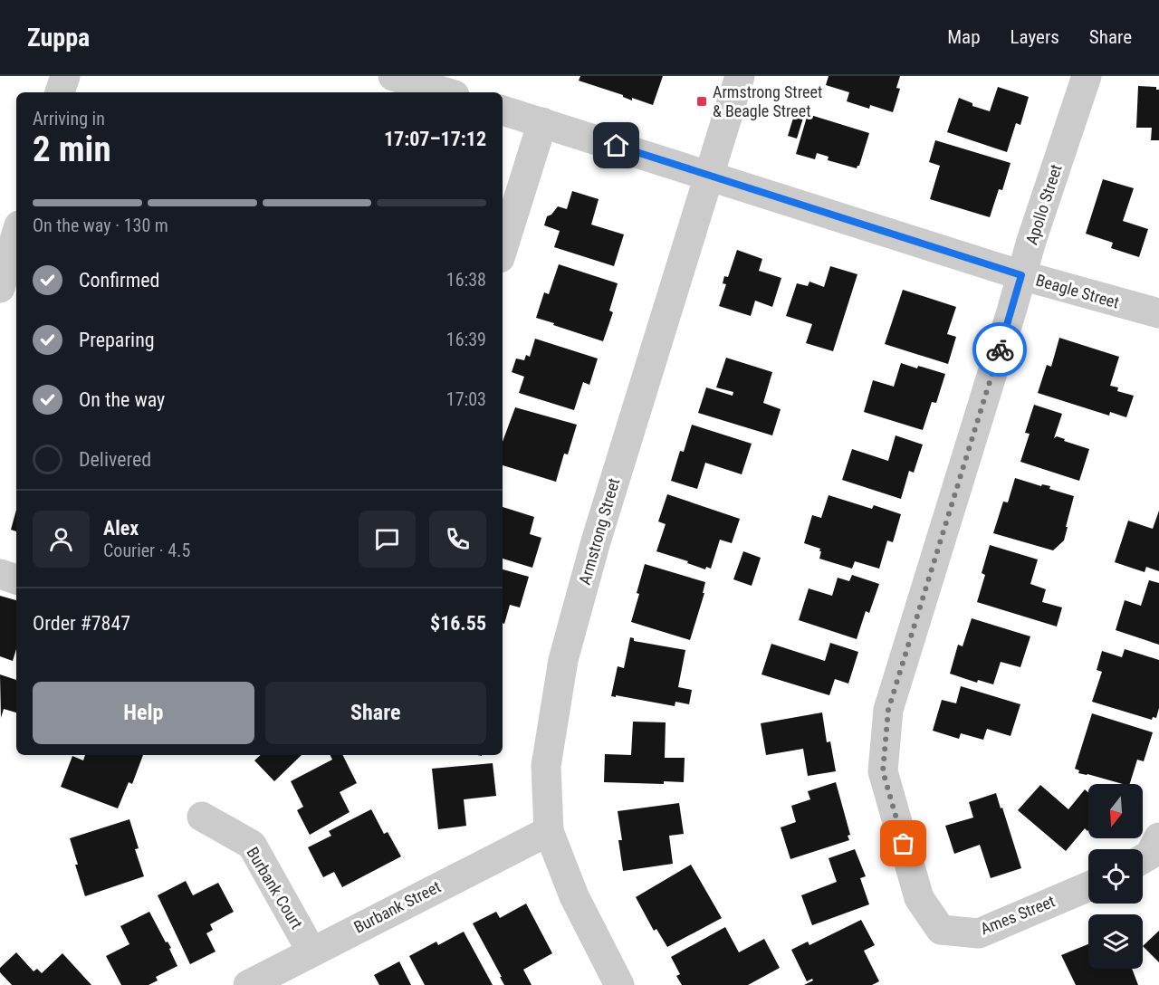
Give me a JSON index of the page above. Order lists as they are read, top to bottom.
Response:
{
  "streets": {
    "street": [
      "Apollo Street",
      "Beagle Street",
      "Armstrong Street",
      "Burbank Court",
      "Burbank Street",
      "Ames Street"
    ]
  },
  "crossings": [
    ["Apollo Street", "Beagle Street"],
    ["Apollo Street", "Ames Street"],
    ["Beagle Street", "Armstrong Street"],
    ["Armstrong Street", "Burbank Street"],
    ["Burbank Court", "Burbank Street"]
  ],
  "places": {
    "transit": ["Armstrong Street & Beagle Street"]
  },
  "north": "bottom",
  "page": {
    "header": "Zuppa",
    "nav": ["Map", "Layers", "Share"],
    "heading": ["2 min", "Arriving in", "17:07–17:12"],
    "panel": [
      "Alex",
      "Courier · 4.5",
      "Order #7847",
      "$16.55"
    ],
    "bar": "On the way · 130 m",
    "list": [
      ["Confirmed", "16:38"],
      ["Preparing", "16:39"],
      ["On the way", "17:03"],
      "Delivered"
    ],
    "buttons": ["Help", "Share"]
  }
}
